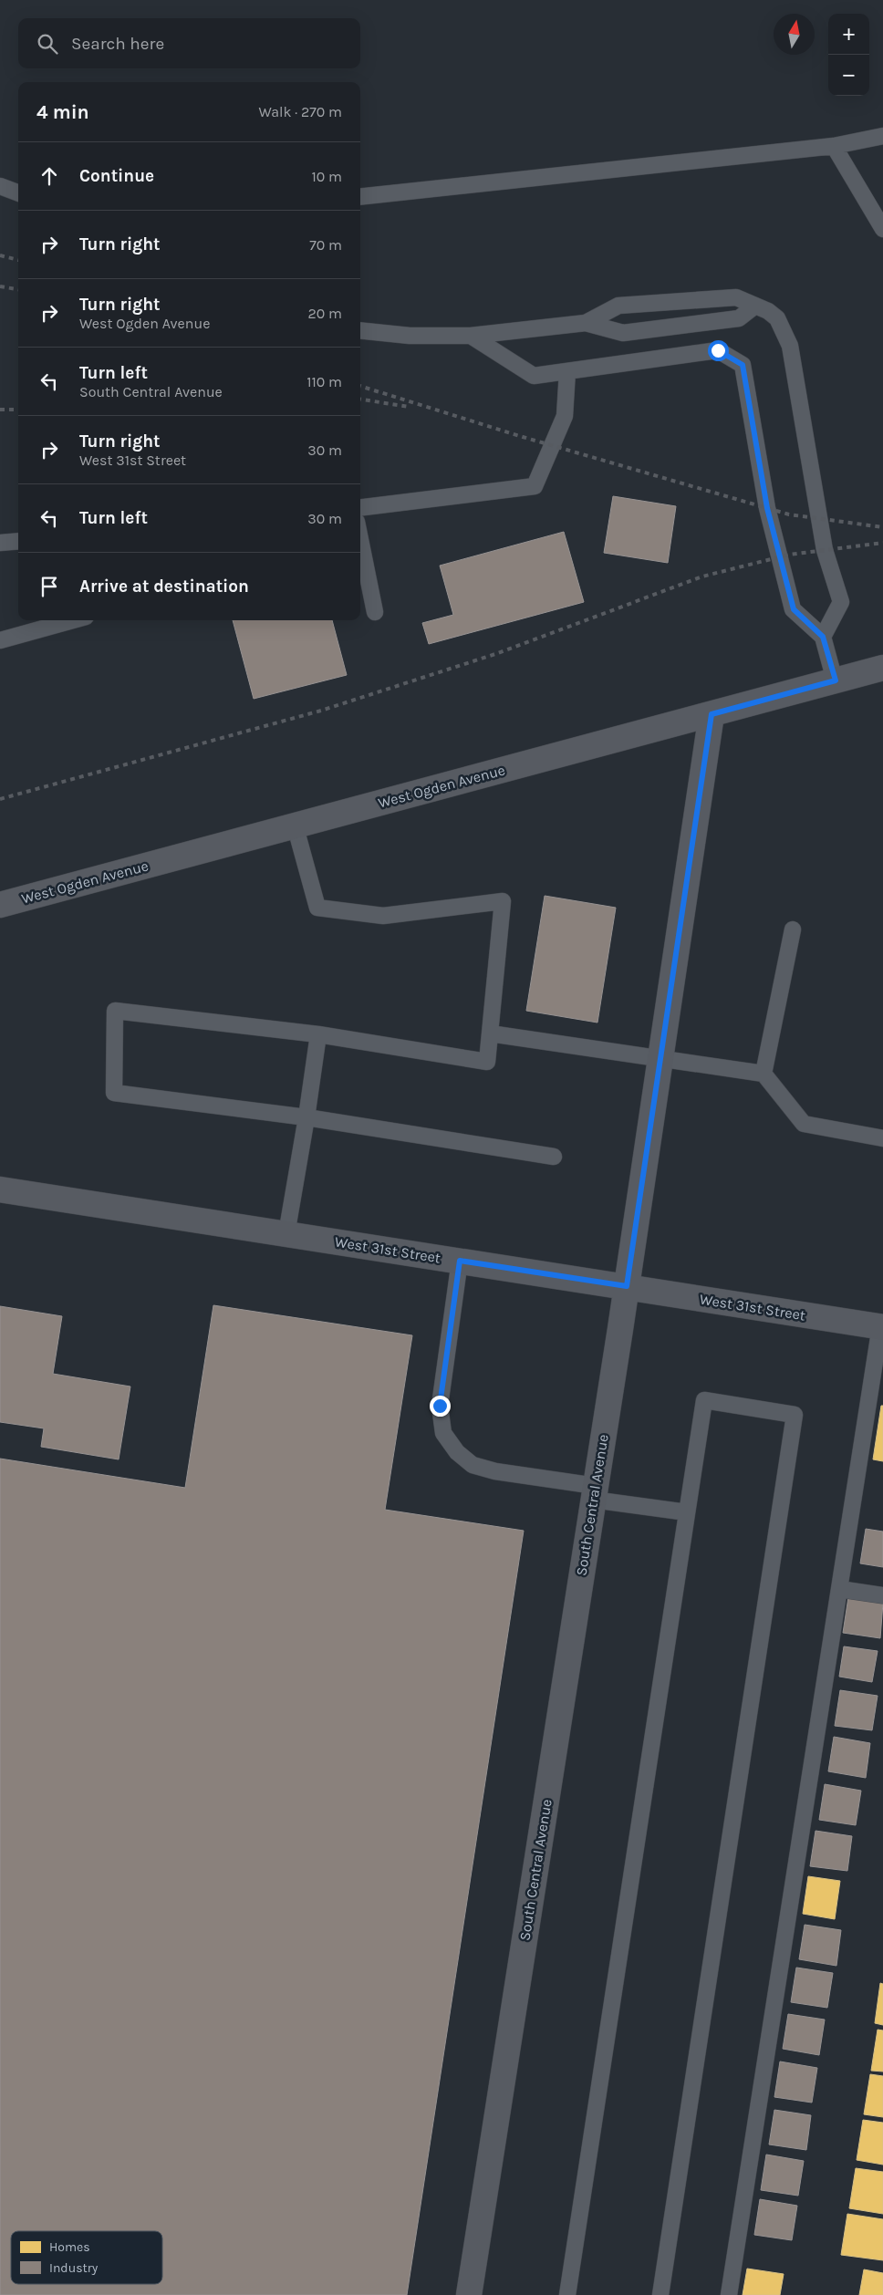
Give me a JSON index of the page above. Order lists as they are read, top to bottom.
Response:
{
  "streets": {
    "main road": ["West Ogden Avenue", "West 31st Street", "South Central Avenue"]
  },
  "crossings": [
    ["West Ogden Avenue", "South Central Avenue"],
    ["West 31st Street", "South Central Avenue"]
  ],
  "legend": ["Homes", "Industry"],
  "north": "top",
  "page": {
    "map_buttons": ["+", "−"],
    "search": "Search here",
    "heading": ["4 min", "Walk · 270 m"],
    "list": [
      ["Continue", "10 m"],
      ["Turn right", "70 m"],
      ["Turn right", "West Ogden Avenue", "20 m"],
      ["Turn left", "South Central Avenue", "110 m"],
      ["Turn right", "West 31st Street", "30 m"],
      ["Turn left", "30 m"],
      "Arrive at destination"
    ]
  }
}
